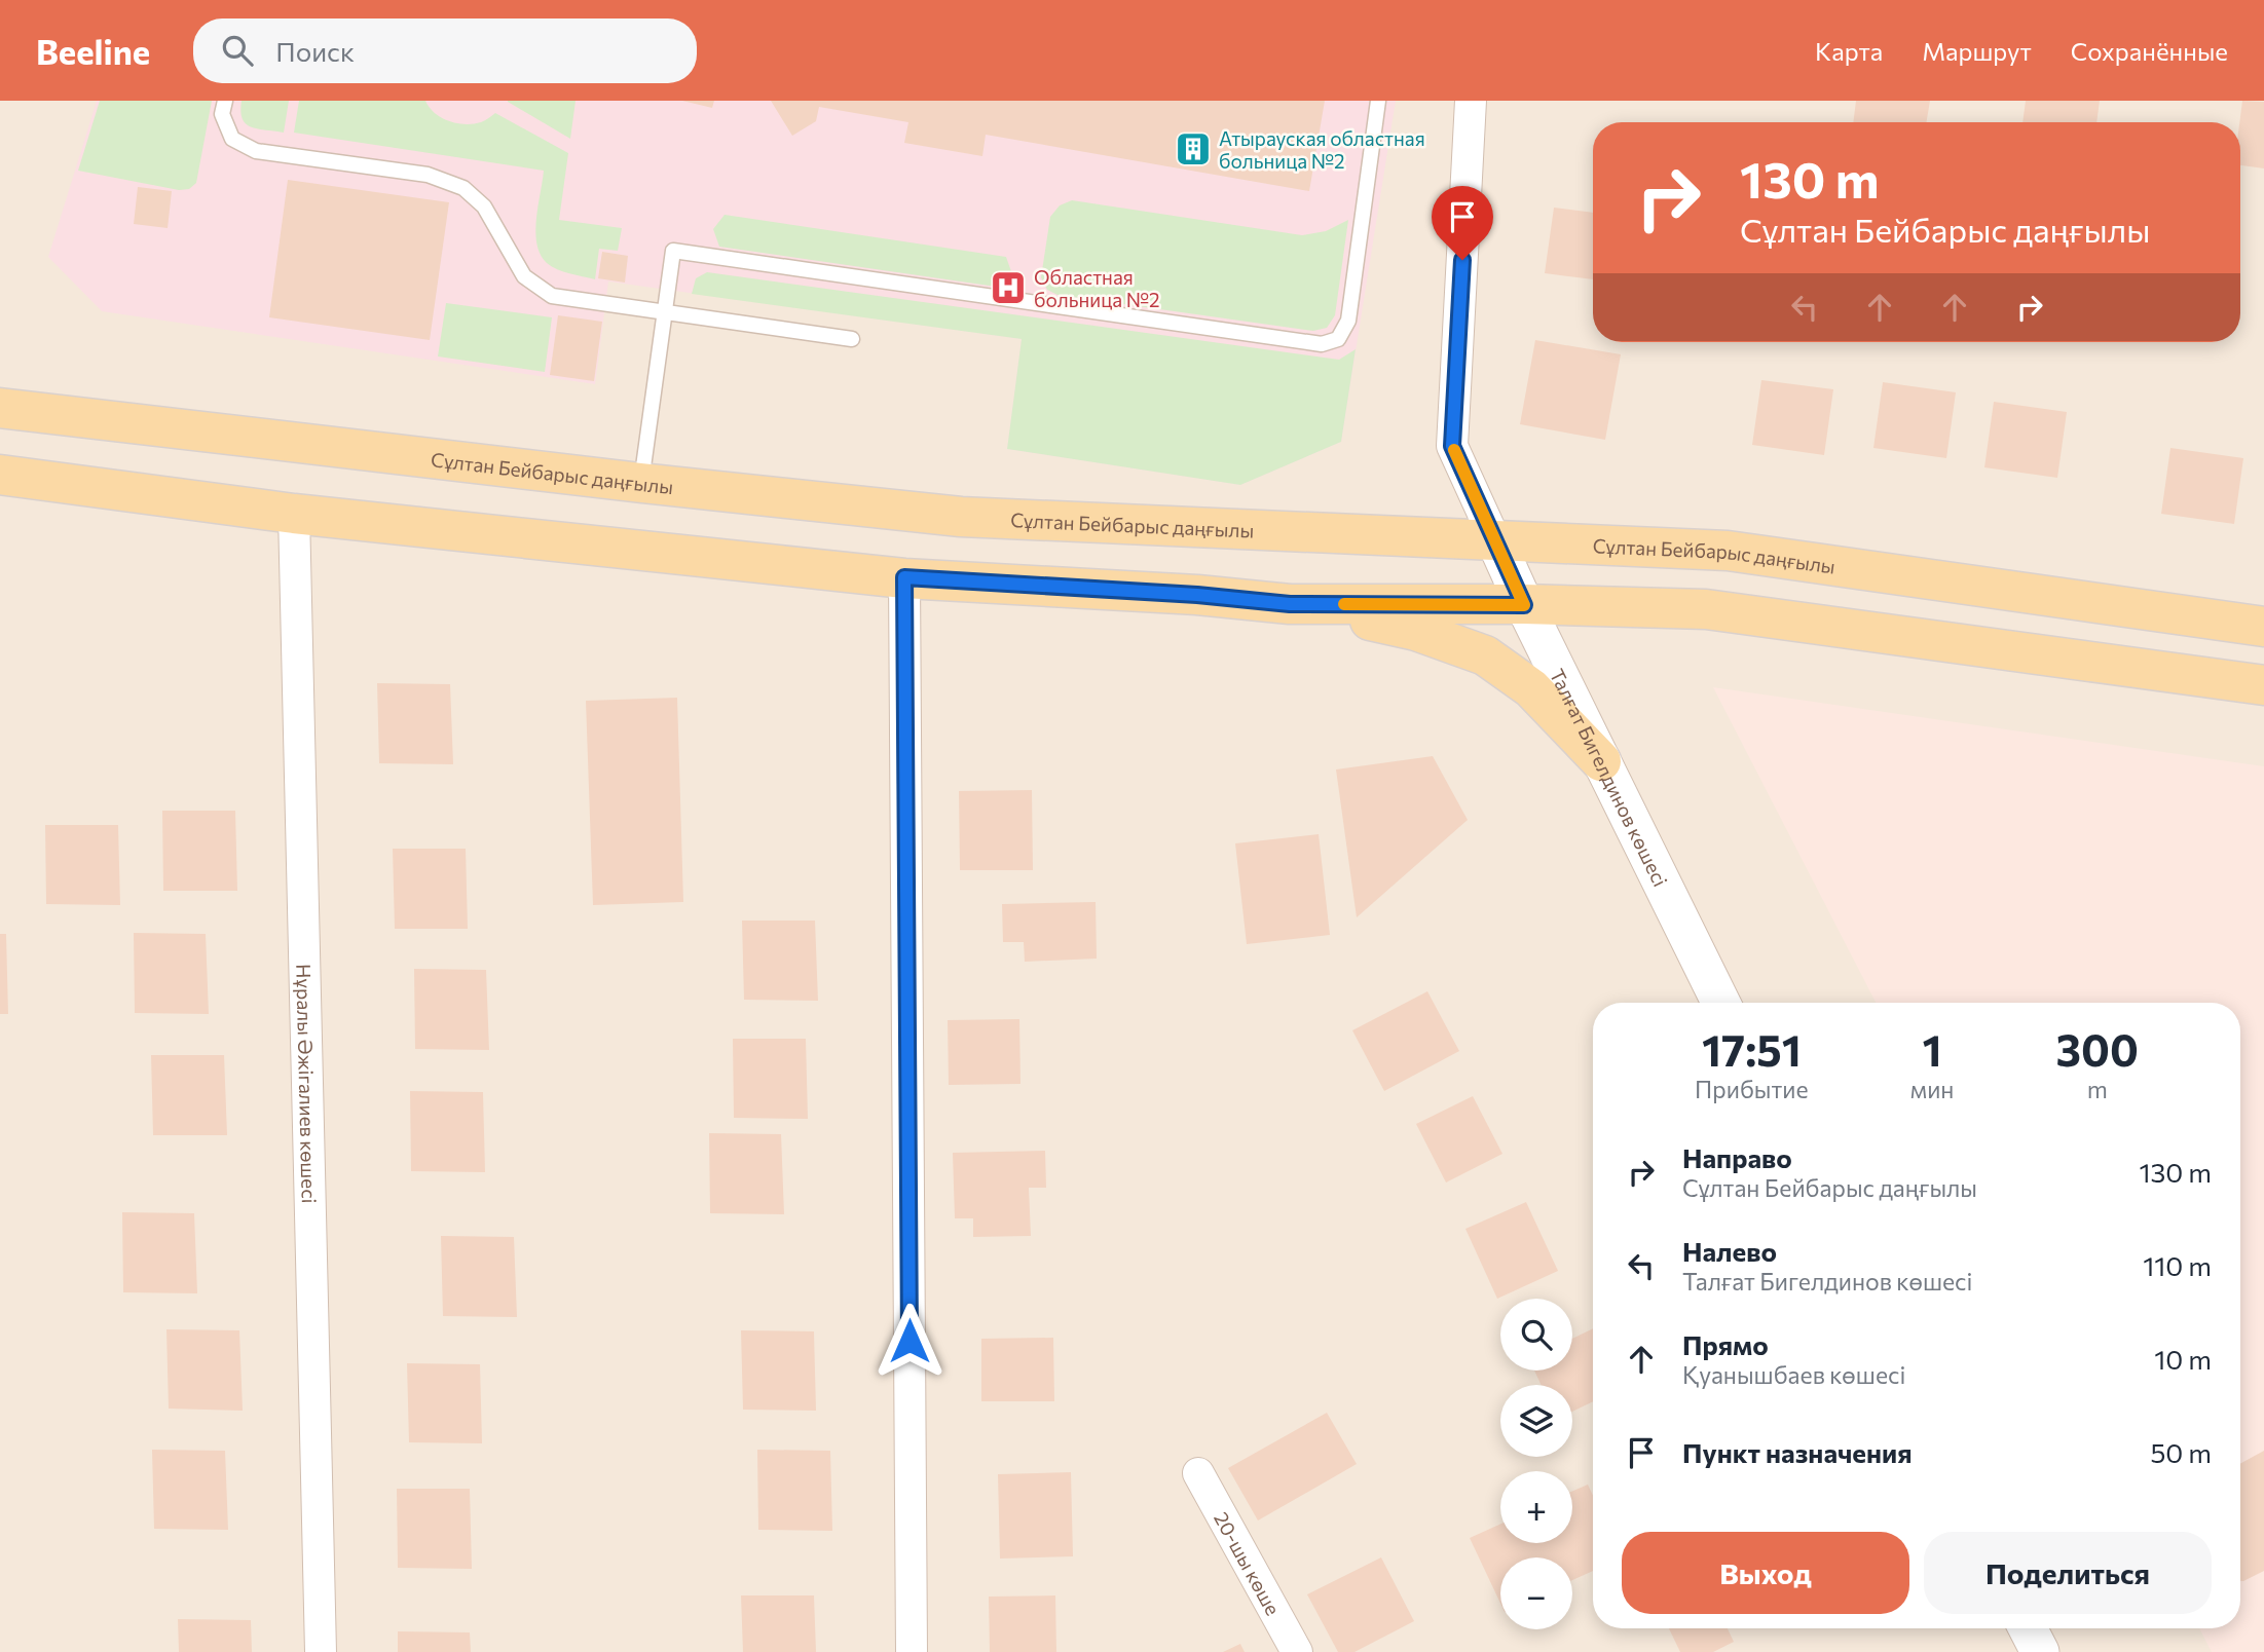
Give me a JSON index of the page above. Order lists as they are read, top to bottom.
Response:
{
  "streets": {
    "main road": ["Сұлтан Бейбарыс даңғылы"],
    "street": ["Талғат Бигелдинов көшесі", "Нұралы Әжiгалиев көшесi", "20-шы көше"]
  },
  "crossings": [
    ["Сұлтан Бейбарыс даңғылы", "Талғат Бигелдинов көшесі"]
  ],
  "places": {
    "building": ["Атырауская областная больница №2"],
    "hospital": ["Областная больница №2"]
  },
  "page": {
    "header": "Beeline",
    "search": "Поиск",
    "nav": ["Карта", "Маршрут", "Сохранённые"],
    "turn": ["130 m", "Сұлтан Бейбарыс даңғылы"],
    "eta": [
      "17:51",
      "Прибытие",
      "1",
      "мин",
      "300",
      "m"
    ],
    "list": [
      {
        "name": "Направо",
        "note": "Сұлтан Бейбарыс даңғылы",
        "value": "130 m"
      },
      {
        "name": "Налево",
        "note": "Талғат Бигелдинов көшесі",
        "value": "110 m"
      },
      {
        "name": "Прямо",
        "note": "Қуанышбаев көшесі",
        "value": "10 m"
      },
      {
        "name": "Пункт назначения",
        "value": "50 m"
      }
    ],
    "map_buttons": ["+", "−"],
    "buttons": ["Выход", "Поделиться"]
  }
}
